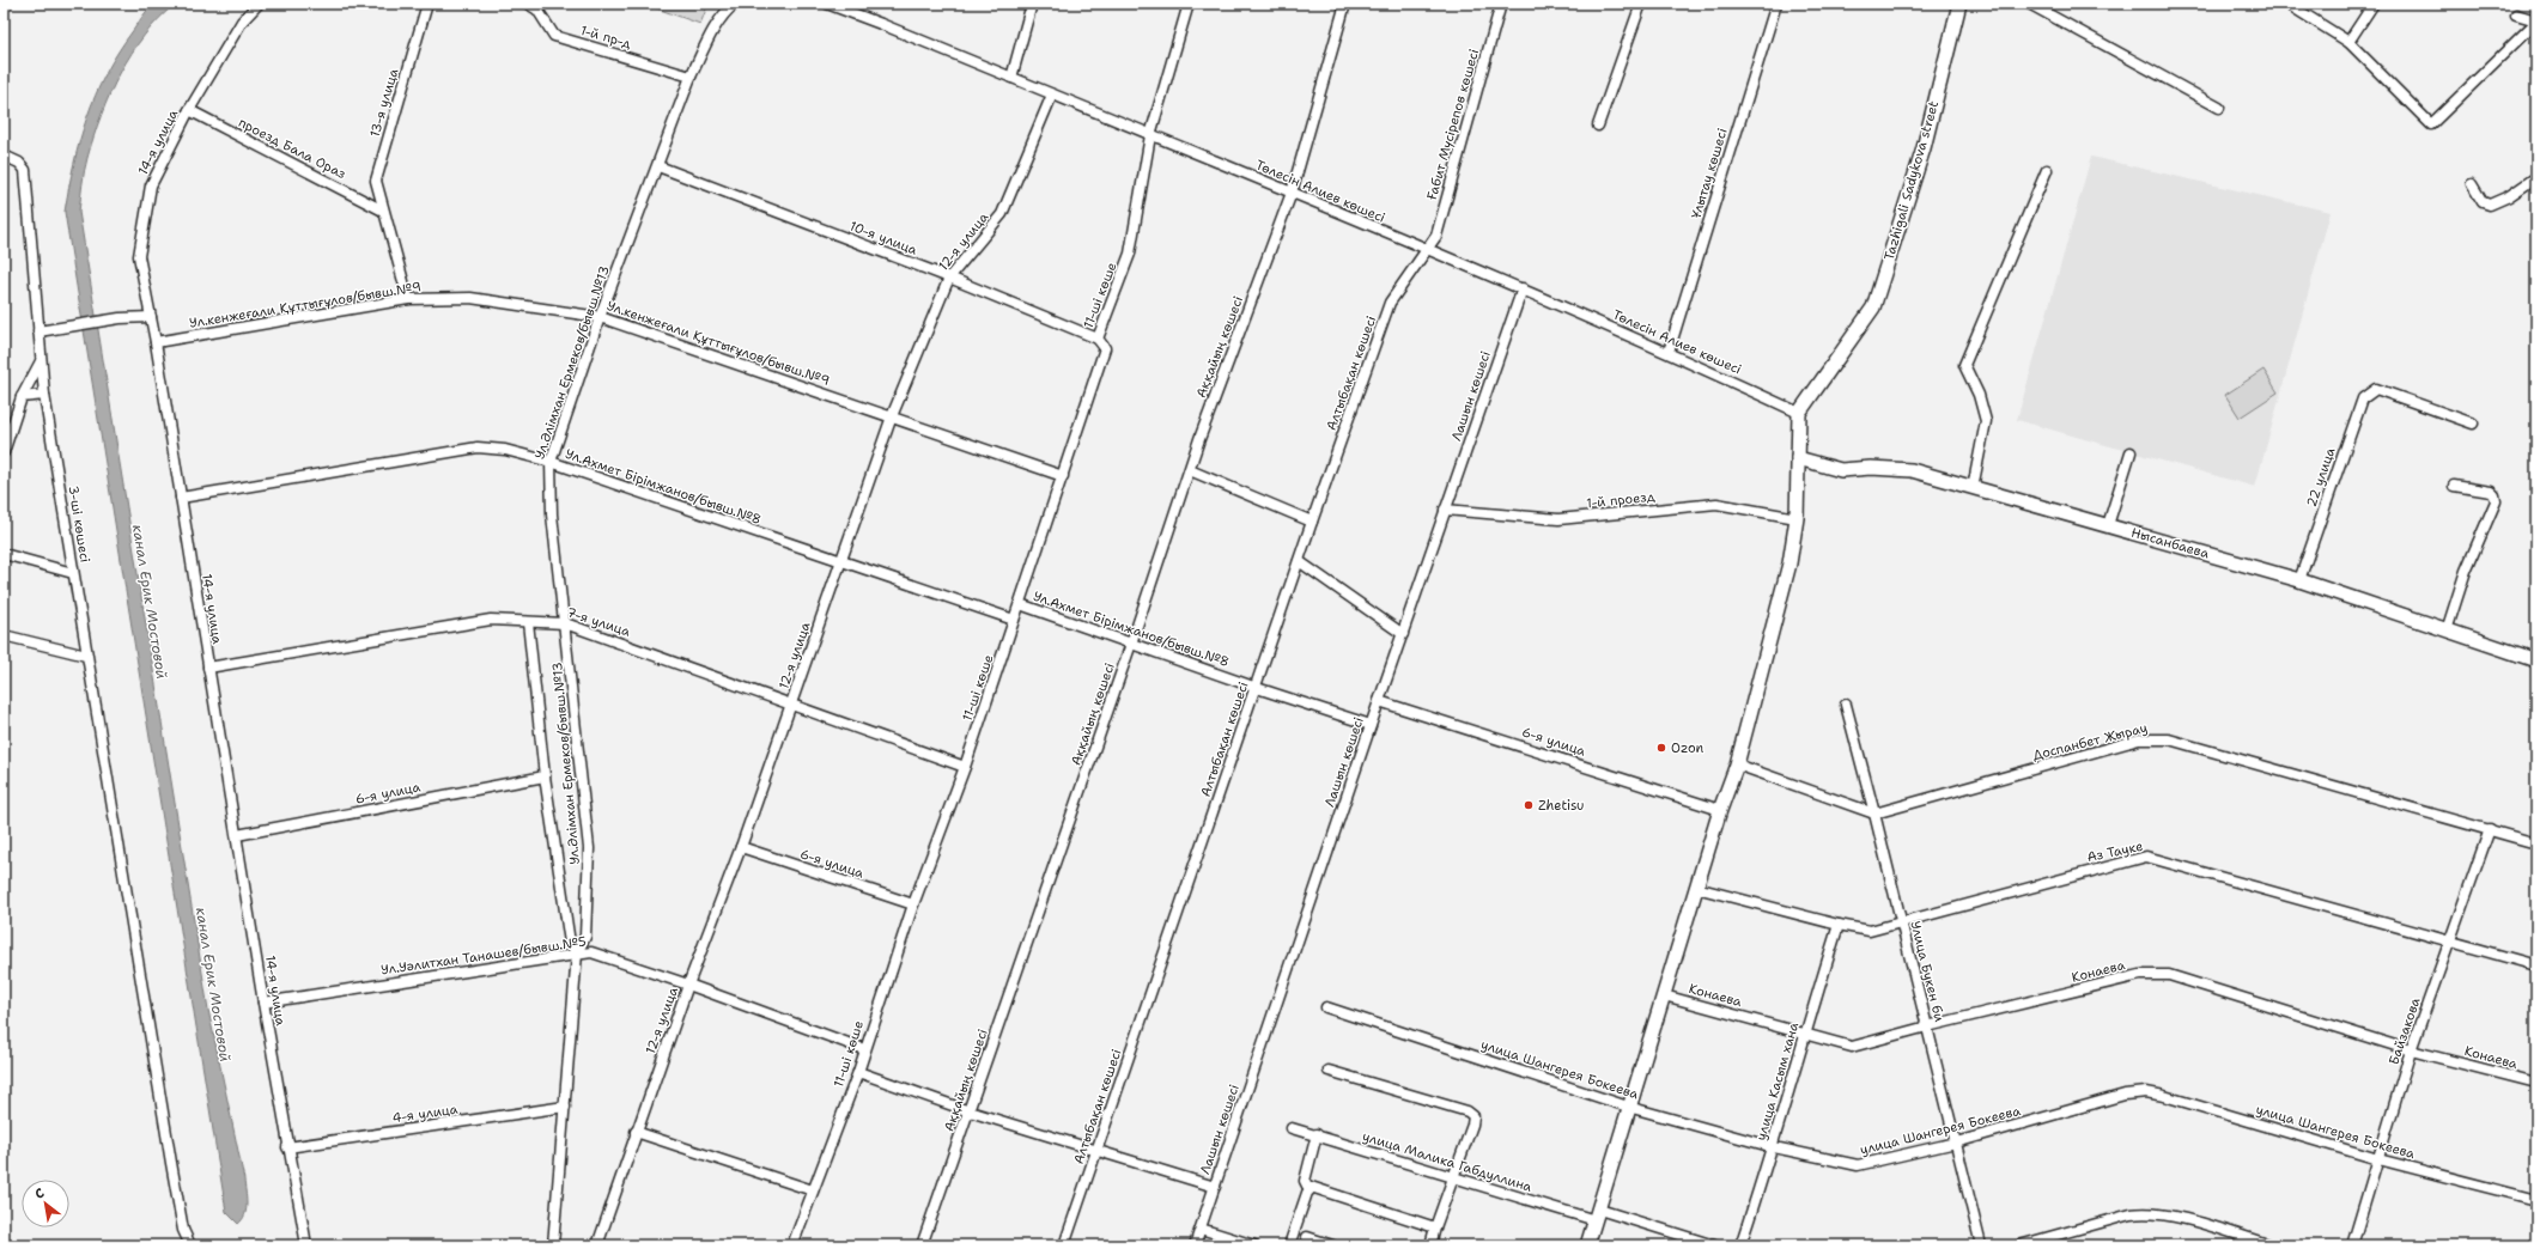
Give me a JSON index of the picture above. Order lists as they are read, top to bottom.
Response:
{
  "streets": {
    "street": [
      "1-й пр-д",
      "13-я улица",
      "Ғабит Мүсірепов көшесi",
      "14-я улица",
      "проезд Бала Ораз",
      "Ұлытау көшесi",
      "Tazhigali Sadykova street",
      "Төлесін Алиев көшесі",
      "10-я улица",
      "12-я улица",
      "11-ші көше",
      "Ул.кенжеғали Құттығұлов/бывш.№9",
      "Аққайың көшесі",
      "Ул.Әлімхан Ермеков/бывш.№13",
      "Алтыбақан көшесі",
      "Лашын көшесі",
      "22 улица",
      "Ул.Ахмет Бірімжанов/бывш.№8",
      "1-й проезд",
      "3-ші көшесі",
      "Нысанбаева",
      "7-я улица",
      "6-я улица",
      "Доспанбет Жырау",
      "Аз Тауке",
      "Ул.Уәлитхан Танашев/бывш.№5",
      "Улица Букен би",
      "Конаева",
      "Байзакова",
      "улица Шангерея Бокеева",
      "улица Касым хана",
      "4-я улица",
      "улица Малика Габдуллина"
    ]
  },
  "crossings": [
    ["1-й пр-д", "Ул.Әлімхан Ермеков/бывш.№13"],
    ["13-я улица", "проезд Бала Ораз"],
    ["13-я улица", "Ул.кенжеғали Құттығұлов/бывш.№9"],
    ["Ғабит Мүсірепов көшесi", "Төлесін Алиев көшесі"],
    ["Ғабит Мүсірепов көшесi", "Алтыбақан көшесі"],
    ["14-я улица", "проезд Бала Ораз"],
    ["14-я улица", "Ул.кенжеғали Құттығұлов/бывш.№9"],
    ["14-я улица", "Ул.Ахмет Бірімжанов/бывш.№8"],
    ["14-я улица", "7-я улица"],
    ["14-я улица", "6-я улица"],
    ["14-я улица", "Ул.Уәлитхан Танашев/бывш.№5"],
    ["14-я улица", "4-я улица"],
    ["Ұлытау көшесi", "Төлесін Алиев көшесі"],
    ["Tazhigali Sadykova street", "Төлесін Алиев көшесі"],
    ["Төлесін Алиев көшесі", "12-я улица"],
    ["Төлесін Алиев көшесі", "11-ші көше"],
    ["Төлесін Алиев көшесі", "Аққайың көшесі"],
    ["Төлесін Алиев көшесі", "Алтыбақан көшесі"],
    ["Төлесін Алиев көшесі", "Лашын көшесі"],
    ["10-я улица", "12-я улица"],
    ["10-я улица", "11-ші көше"],
    ["10-я улица", "Ул.Әлімхан Ермеков/бывш.№13"],
    ["12-я улица", "Ул.кенжеғали Құттығұлов/бывш.№9"],
    ["12-я улица", "Ул.Ахмет Бірімжанов/бывш.№8"],
    ["12-я улица", "7-я улица"],
    ["12-я улица", "6-я улица"],
    ["12-я улица", "Ул.Уәлитхан Танашев/бывш.№5"],
    ["11-ші көше", "Ул.кенжеғали Құттығұлов/бывш.№9"],
    ["11-ші көше", "Ул.Ахмет Бірімжанов/бывш.№8"],
    ["11-ші көше", "7-я улица"],
    ["11-ші көше", "6-я улица"],
    ["11-ші көше", "Ул.Уәлитхан Танашев/бывш.№5"],
    ["Ул.кенжеғали Құттығұлов/бывш.№9", "Ул.Әлімхан Ермеков/бывш.№13"],
    ["Аққайың көшесі", "Ул.Ахмет Бірімжанов/бывш.№8"],
    ["Ул.Әлімхан Ермеков/бывш.№13", "Ул.Ахмет Бірімжанов/бывш.№8"],
    ["Ул.Әлімхан Ермеков/бывш.№13", "7-я улица"],
    ["Ул.Әлімхан Ермеков/бывш.№13", "6-я улица"],
    ["Ул.Әлімхан Ермеков/бывш.№13", "Ул.Уәлитхан Танашев/бывш.№5"],
    ["Ул.Әлімхан Ермеков/бывш.№13", "4-я улица"],
    ["Алтыбақан көшесі", "Ул.Ахмет Бірімжанов/бывш.№8"],
    ["Лашын көшесі", "Ул.Ахмет Бірімжанов/бывш.№8"],
    ["Лашын көшесі", "1-й проезд"],
    ["Лашын көшесі", "6-я улица"],
    ["22 улица", "Нысанбаева"],
    ["Доспанбет Жырау", "Улица Букен би"],
    ["Доспанбет Жырау", "Байзакова"],
    ["Аз Тауке", "Улица Букен би"],
    ["Аз Тауке", "Байзакова"],
    ["Аз Тауке", "улица Касым хана"],
    ["Улица Букен би", "Конаева"],
    ["Улица Букен би", "улица Шангерея Бокеева"],
    ["Конаева", "Байзакова"],
    ["Конаева", "улица Касым хана"],
    ["Байзакова", "улица Шангерея Бокеева"],
    ["улица Шангерея Бокеева", "улица Касым хана"]
  ],
  "water": ["канал Ерик Мостовой"],
  "places": ["Ozon", "Zhetisu"],
  "north": "top left"
}
